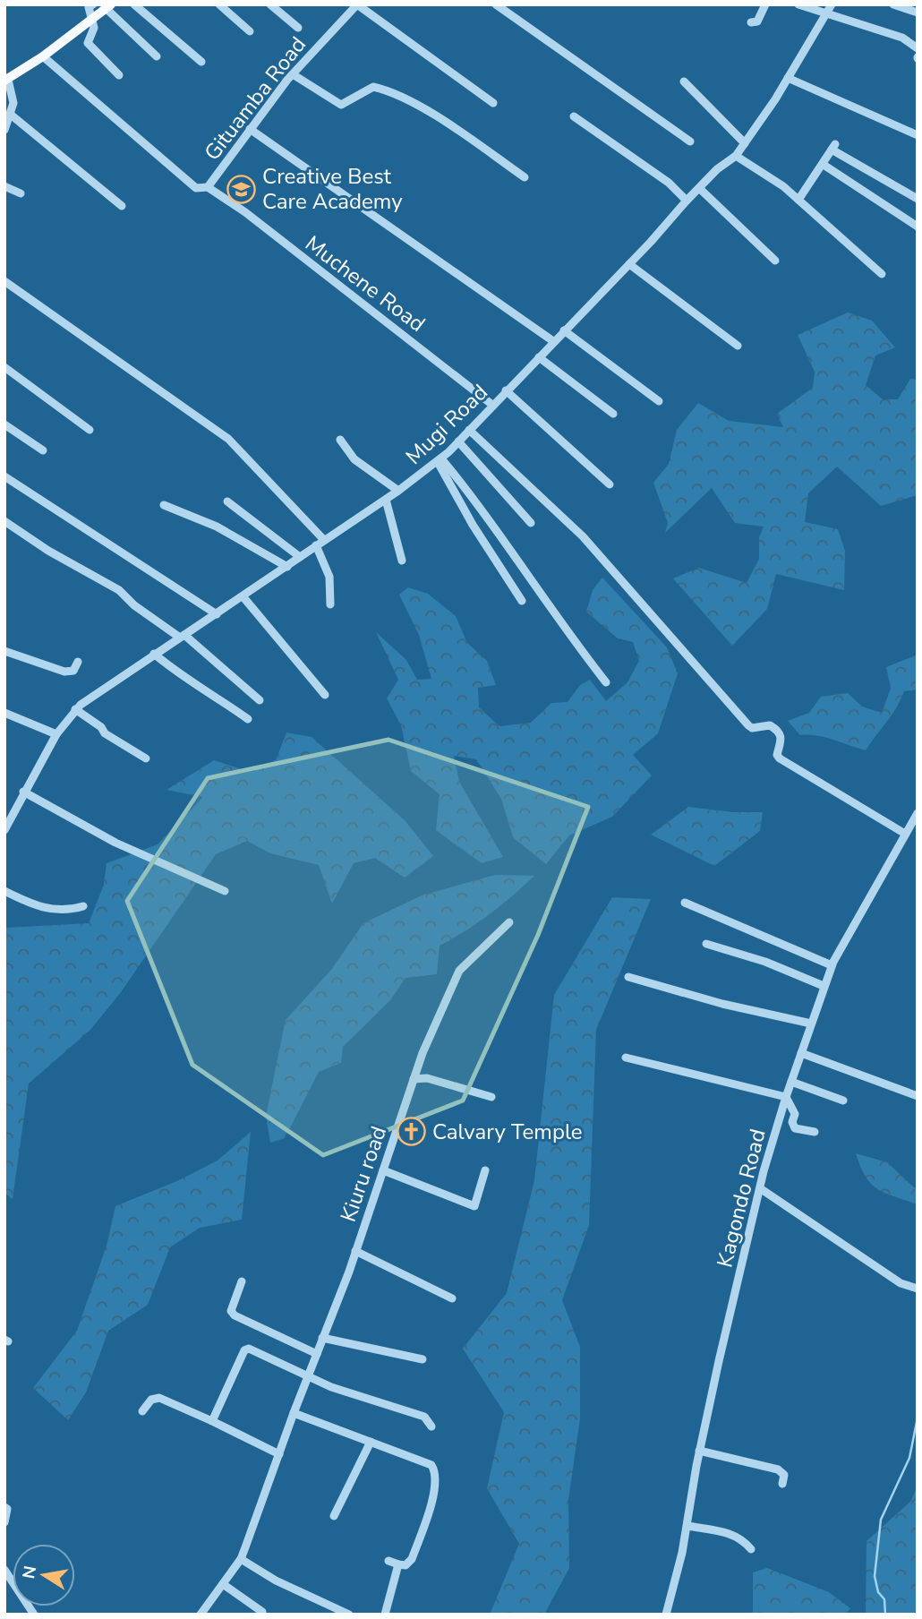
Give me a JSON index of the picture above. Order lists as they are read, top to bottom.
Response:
{
  "streets": {
    "street": [
      "Gituamba Road",
      "Muchene Road",
      "Mugi Road",
      "Kiuru road",
      "Kagondo Road"
    ]
  },
  "crossings": [
    ["Gituamba Road", "Muchene Road"],
    ["Muchene Road", "Mugi Road"]
  ],
  "places": {
    "school or university": ["Creative Best Care Academy"],
    "church": ["Calvary Temple"]
  },
  "north": "left"
}
